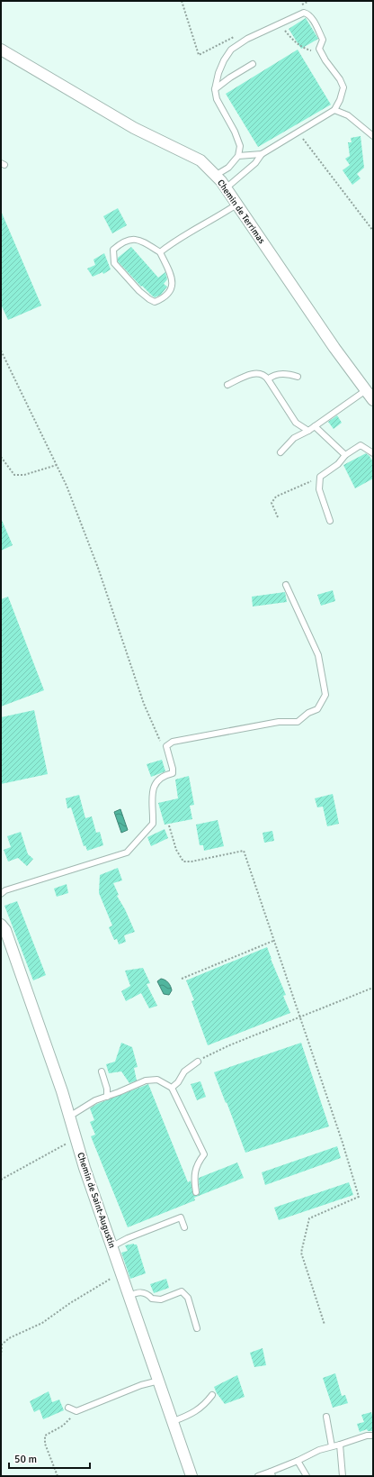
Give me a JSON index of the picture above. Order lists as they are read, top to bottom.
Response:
{
  "streets": {
    "street": ["Chemin de Terrimas", "Chemin de Saint-Augustin"]
  },
  "scale_bar": "50 m"
}
